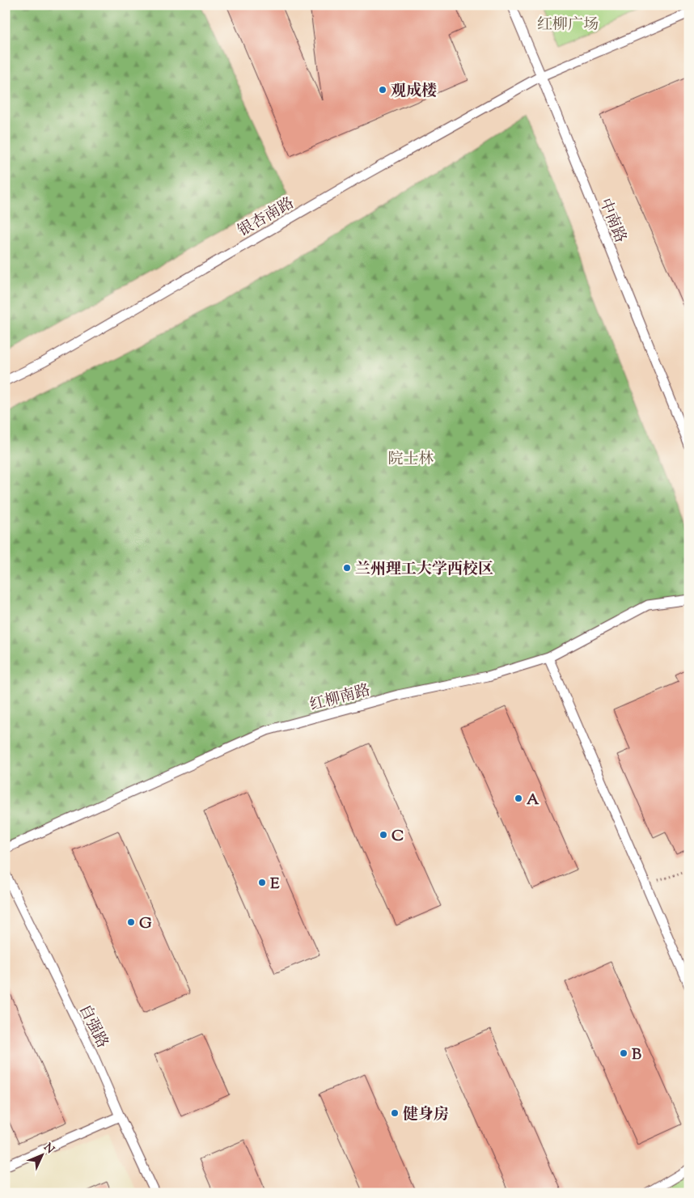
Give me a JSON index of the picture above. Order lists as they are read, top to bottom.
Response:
{
  "streets": {
    "lane": [
      "银杏南路",
      "中南路",
      "红柳南路",
      "自强路"
    ]
  },
  "crossings": [
    ["银杏南路", "中南路"]
  ],
  "parks": ["红柳广场", "院士林"],
  "places": [
    "观成楼",
    "兰州理工大学西校区",
    "A",
    "C",
    "E",
    "G",
    "B",
    "健身房"
  ],
  "north": "top right"
}
